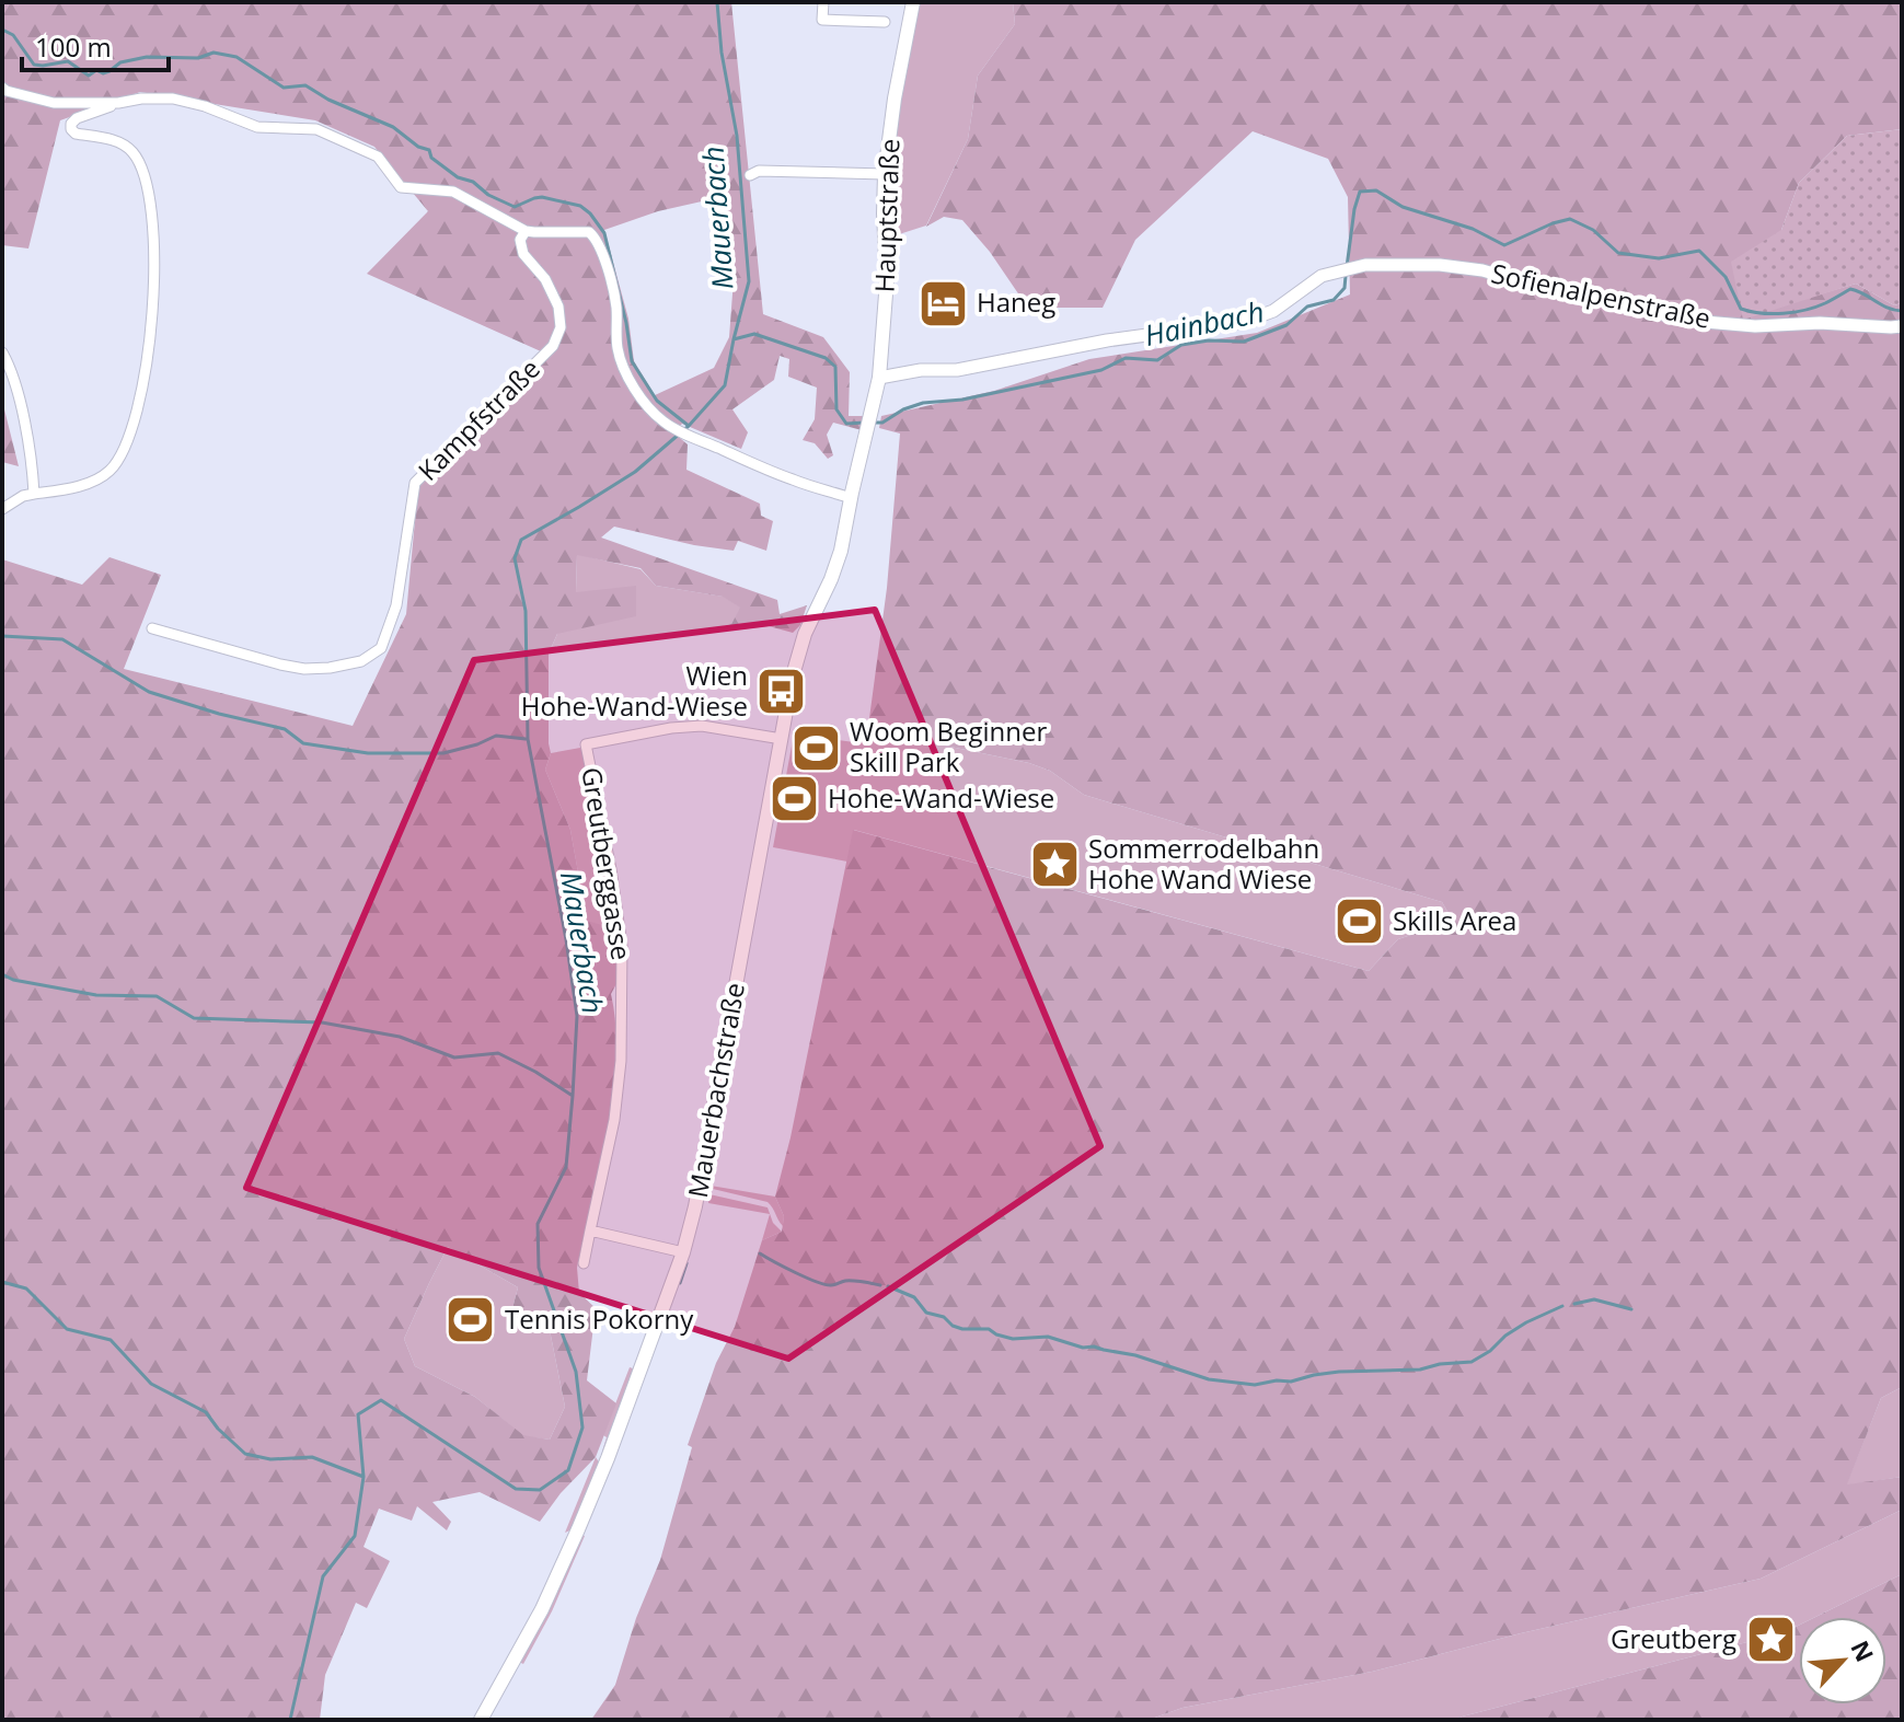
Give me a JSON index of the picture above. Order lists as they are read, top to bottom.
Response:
{
  "streets": {
    "main road": ["Hauptstraße", "Mauerbachstraße"],
    "street": ["Sofienalpenstraße", "Kampfstraße", "Greutberggasse"]
  },
  "crossings": [
    ["Hauptstraße", "Sofienalpenstraße"],
    ["Hauptstraße", "Mauerbachstraße"],
    ["Sofienalpenstraße", "Mauerbachstraße"],
    ["Greutberggasse", "Mauerbachstraße"]
  ],
  "water": ["Mauerbach", "Hainbach"],
  "places": {
    "hotel": ["Haneg"],
    "bus stop": ["Wien Hohe-Wand-Wiese"],
    "sports": [
      "Woom Beginner Skill Park",
      "Hohe-Wand-Wiese",
      "Skills Area",
      "Tennis Pokorny"
    ],
    "place": ["Sommerrodelbahn Hohe Wand Wiese", "Greutberg"]
  },
  "scale_bar": "100 m",
  "north": "top right"
}
